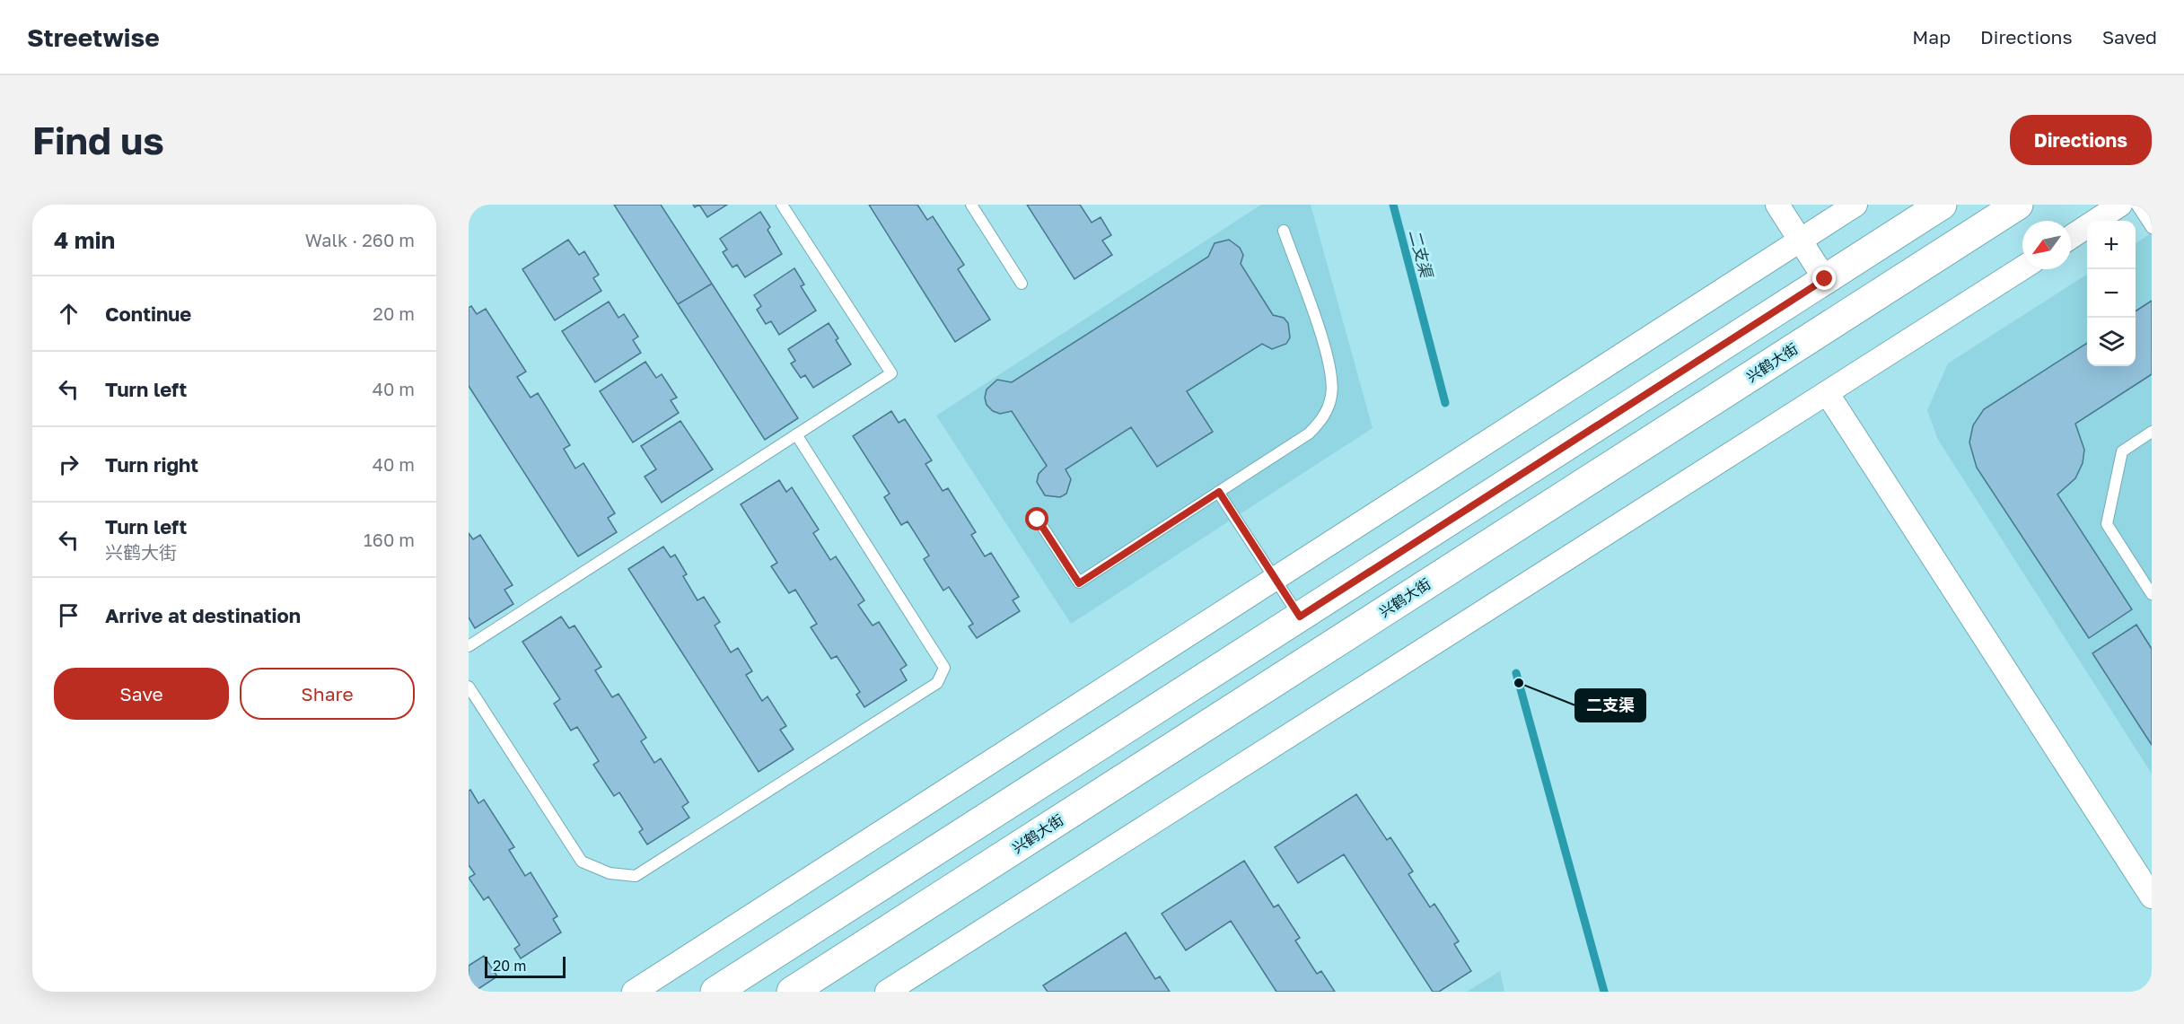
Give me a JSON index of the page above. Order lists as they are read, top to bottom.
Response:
{
  "streets": {
    "main road": ["兴鹤大街"]
  },
  "water": ["二支渠"],
  "places": ["二支渠"],
  "scale_bar": "20 m",
  "north": "bottom left",
  "page": {
    "header": "Streetwise",
    "nav": ["Map", "Directions", "Saved"],
    "buttons": [
      "Directions",
      ["Save", "Share"]
    ],
    "title": "Find us",
    "heading": ["4 min", "Walk · 260 m"],
    "map_buttons": ["+", "−"],
    "list": [
      ["Continue", "20 m"],
      ["Turn left", "40 m"],
      ["Turn right", "40 m"],
      ["Turn left", "兴鹤大街", "160 m"],
      "Arrive at destination"
    ],
    "scale": "20 m"
  }
}
